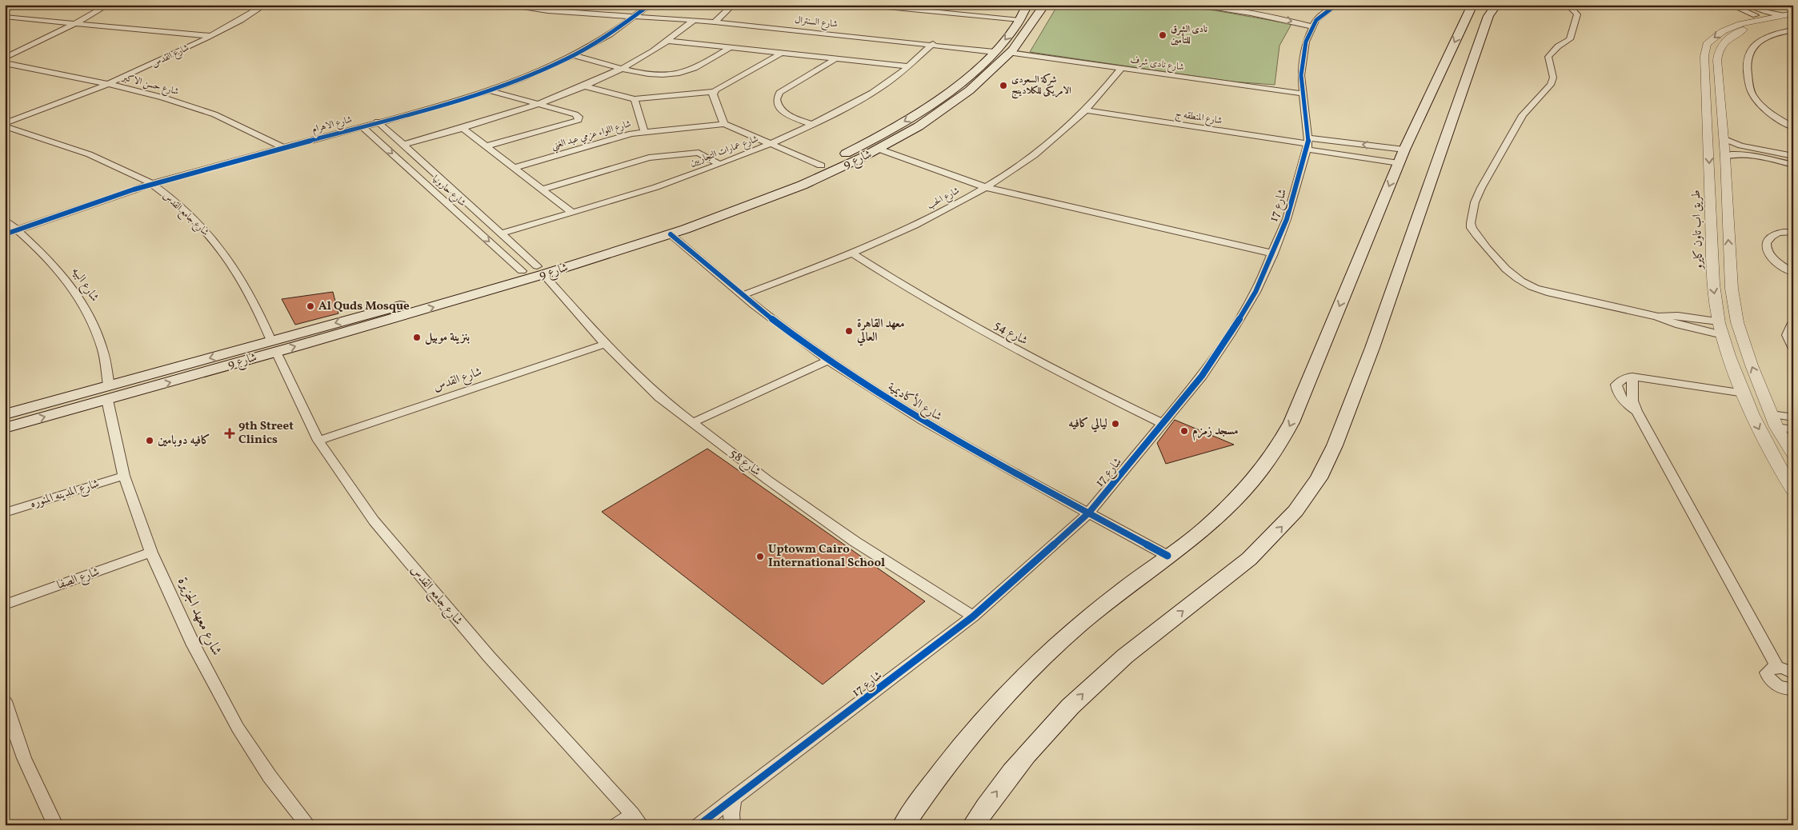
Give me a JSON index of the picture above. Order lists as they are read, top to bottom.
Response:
{
  "streets": {
    "main road": ["شارع 9"],
    "street": [
      "شارع السنترال",
      "شارع القدس",
      "شارع نادى شرف",
      "شارع حسن الاكبر",
      "شارع المنطقه ج",
      "شارع الاهرام",
      "شارع اللواء عزمي عبد الغني",
      "شارع عمارات التجاريين",
      "شارع حارونيا",
      "شارع الحب",
      "شارع 17",
      "شارع جامع القدس",
      "طريق اب تاون كايرو",
      "شارع البيه",
      "شارع 54",
      "شارع الأكاديمية",
      "شارع 58",
      "شارع المدينه المنوره",
      "شارع الصفا",
      "شارع معهد الجزيرة"
    ]
  },
  "crossings": [
    ["شارع السنترال", "شارع الاهرام"],
    ["شارع السنترال", "شارع عمارات التجاريين"],
    ["شارع السنترال", "شارع 9"],
    ["شارع القدس", "شارع حسن الاكبر"],
    ["شارع القدس", "شارع جامع القدس"],
    ["شارع القدس", "شارع 58"],
    ["شارع نادى شرف", "شارع 9"],
    ["شارع نادى شرف", "شارع الحب"],
    ["شارع نادى شرف", "شارع 17"],
    ["شارع حسن الاكبر", "شارع الاهرام"],
    ["شارع المنطقه ج", "شارع الحب"],
    ["شارع المنطقه ج", "شارع 17"],
    ["شارع الاهرام", "شارع حارونيا"],
    ["شارع الاهرام", "شارع جامع القدس"],
    ["شارع الاهرام", "شارع البيه"],
    ["شارع عمارات التجاريين", "شارع حارونيا"],
    ["شارع 9", "شارع حارونيا"],
    ["شارع 9", "شارع جامع القدس"],
    ["شارع 9", "شارع البيه"],
    ["شارع 9", "شارع الأكاديمية"],
    ["شارع 9", "شارع 58"],
    ["شارع 9", "شارع معهد الجزيرة"],
    ["شارع حارونيا", "شارع 58"],
    ["شارع الحب", "شارع 54"],
    ["شارع الحب", "شارع الأكاديمية"],
    ["شارع 17", "شارع 54"],
    ["شارع 17", "شارع الأكاديمية"],
    ["شارع 17", "شارع 58"],
    ["شارع المدينه المنوره", "شارع معهد الجزيرة"],
    ["شارع الصفا", "شارع معهد الجزيرة"]
  ],
  "places": {
    "other": [
      "نادى الشرق للتأمين",
      "شركة السعودى الامريكى للكلادينج",
      "Al Quds Mosque",
      "معهد القاهرة العالي",
      "بنزينة موبيل",
      "ليالي كافيه",
      "مسجد زمزم",
      "كافيه دوبامين",
      "Uptowm Cairo International School"
    ],
    "health": ["9th Street Clinics"]
  }
}
